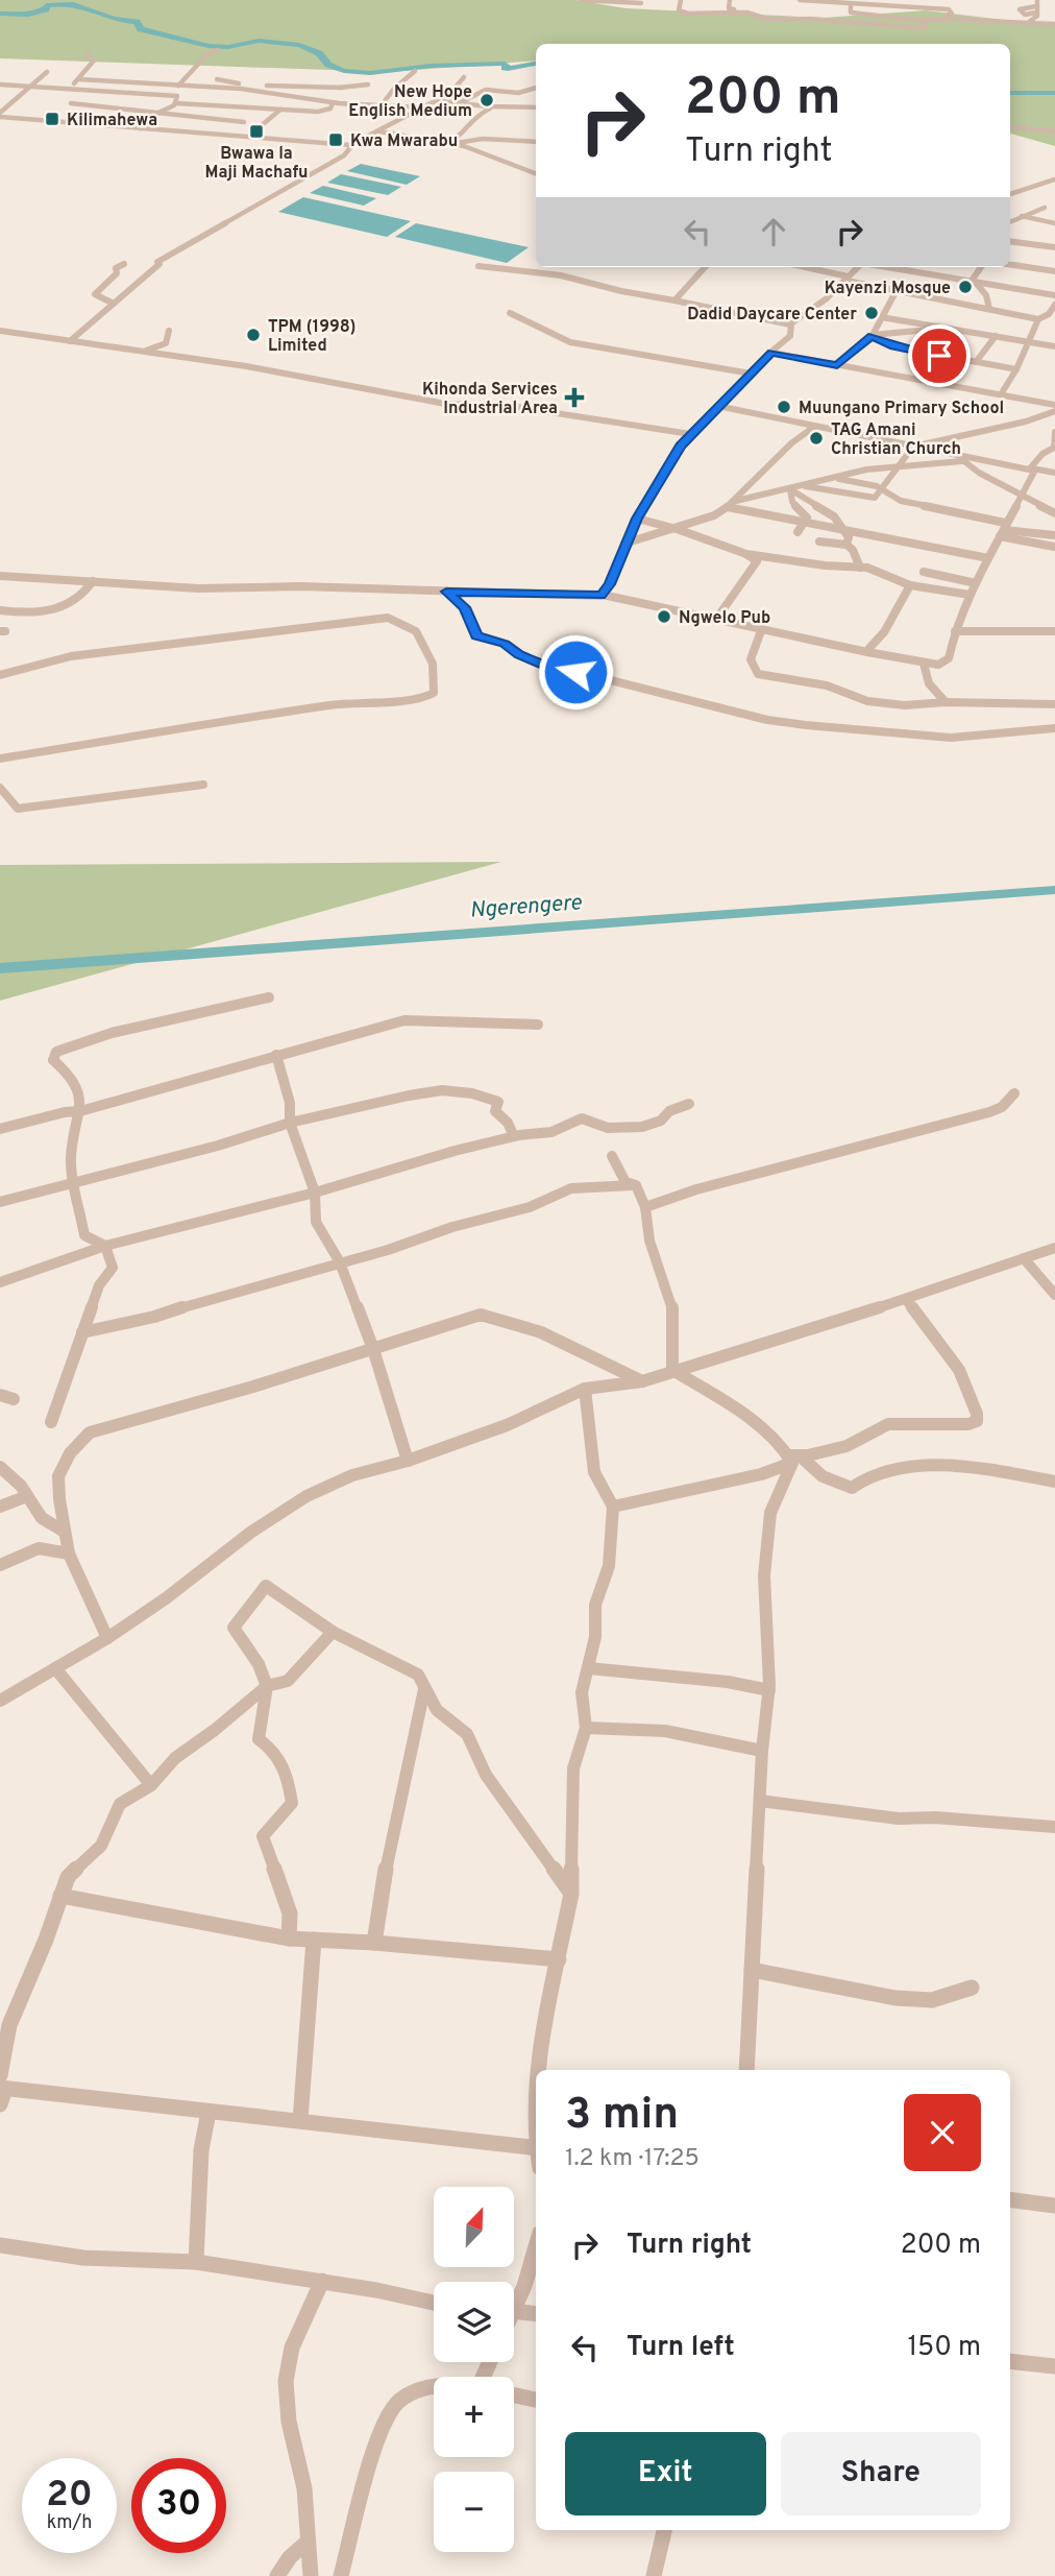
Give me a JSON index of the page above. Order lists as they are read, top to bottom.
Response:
{
  "water": ["Ngerengere"],
  "places": {
    "other": [
      "New Hope English Medium",
      "Kayenzi Mosque",
      "Dadid Daycare Center",
      "TPM (1998) Limited",
      "Muungano Primary School",
      "TAG Amani Christian Church",
      "Ngwelo Pub"
    ],
    "transit": ["Kilimahewa", "Bwawa la Maji Machafu", "Kwa Mwarabu"],
    "health": ["Kihonda Services Industrial Area"]
  },
  "north": "top right",
  "page": {
    "turn": ["200 m", "Turn right"],
    "heading": ["3 min", "1.2 km · 17:25"],
    "map_buttons": ["+", "−"],
    "list": [
      {
        "name": "Turn right",
        "value": "200 m"
      },
      {
        "name": "Turn left",
        "value": "150 m"
      }
    ],
    "buttons": ["Exit", "Share"],
    "speed": "20 km/h",
    "limit": "30"
  }
}
